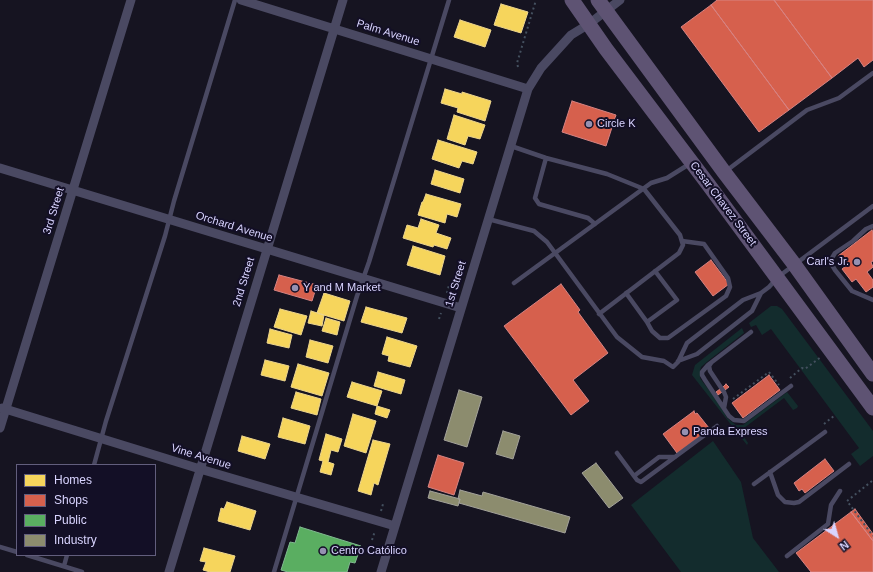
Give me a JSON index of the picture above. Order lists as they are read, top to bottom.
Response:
{
  "streets": {
    "main road": ["Cesar Chavez Street"],
    "street": [
      "Palm Avenue",
      "3rd Street",
      "Orchard Avenue",
      "2nd Street",
      "1st Street",
      "Vine Avenue"
    ]
  },
  "crossings": [
    ["Palm Avenue", "2nd Street"],
    ["Palm Avenue", "1st Street"],
    ["Cesar Chavez Street", "1st Street"],
    ["3rd Street", "Orchard Avenue"],
    ["3rd Street", "Vine Avenue"],
    ["Orchard Avenue", "2nd Street"],
    ["Orchard Avenue", "1st Street"],
    ["2nd Street", "Vine Avenue"],
    ["1st Street", "Vine Avenue"]
  ],
  "places": [
    "Circle K",
    "Carl's Jr.",
    "Y and M Market",
    "Panda Express",
    "Centro Católico"
  ],
  "legend": [
    "Homes",
    "Shops",
    "Public",
    "Industry"
  ],
  "north": "bottom right"
}
